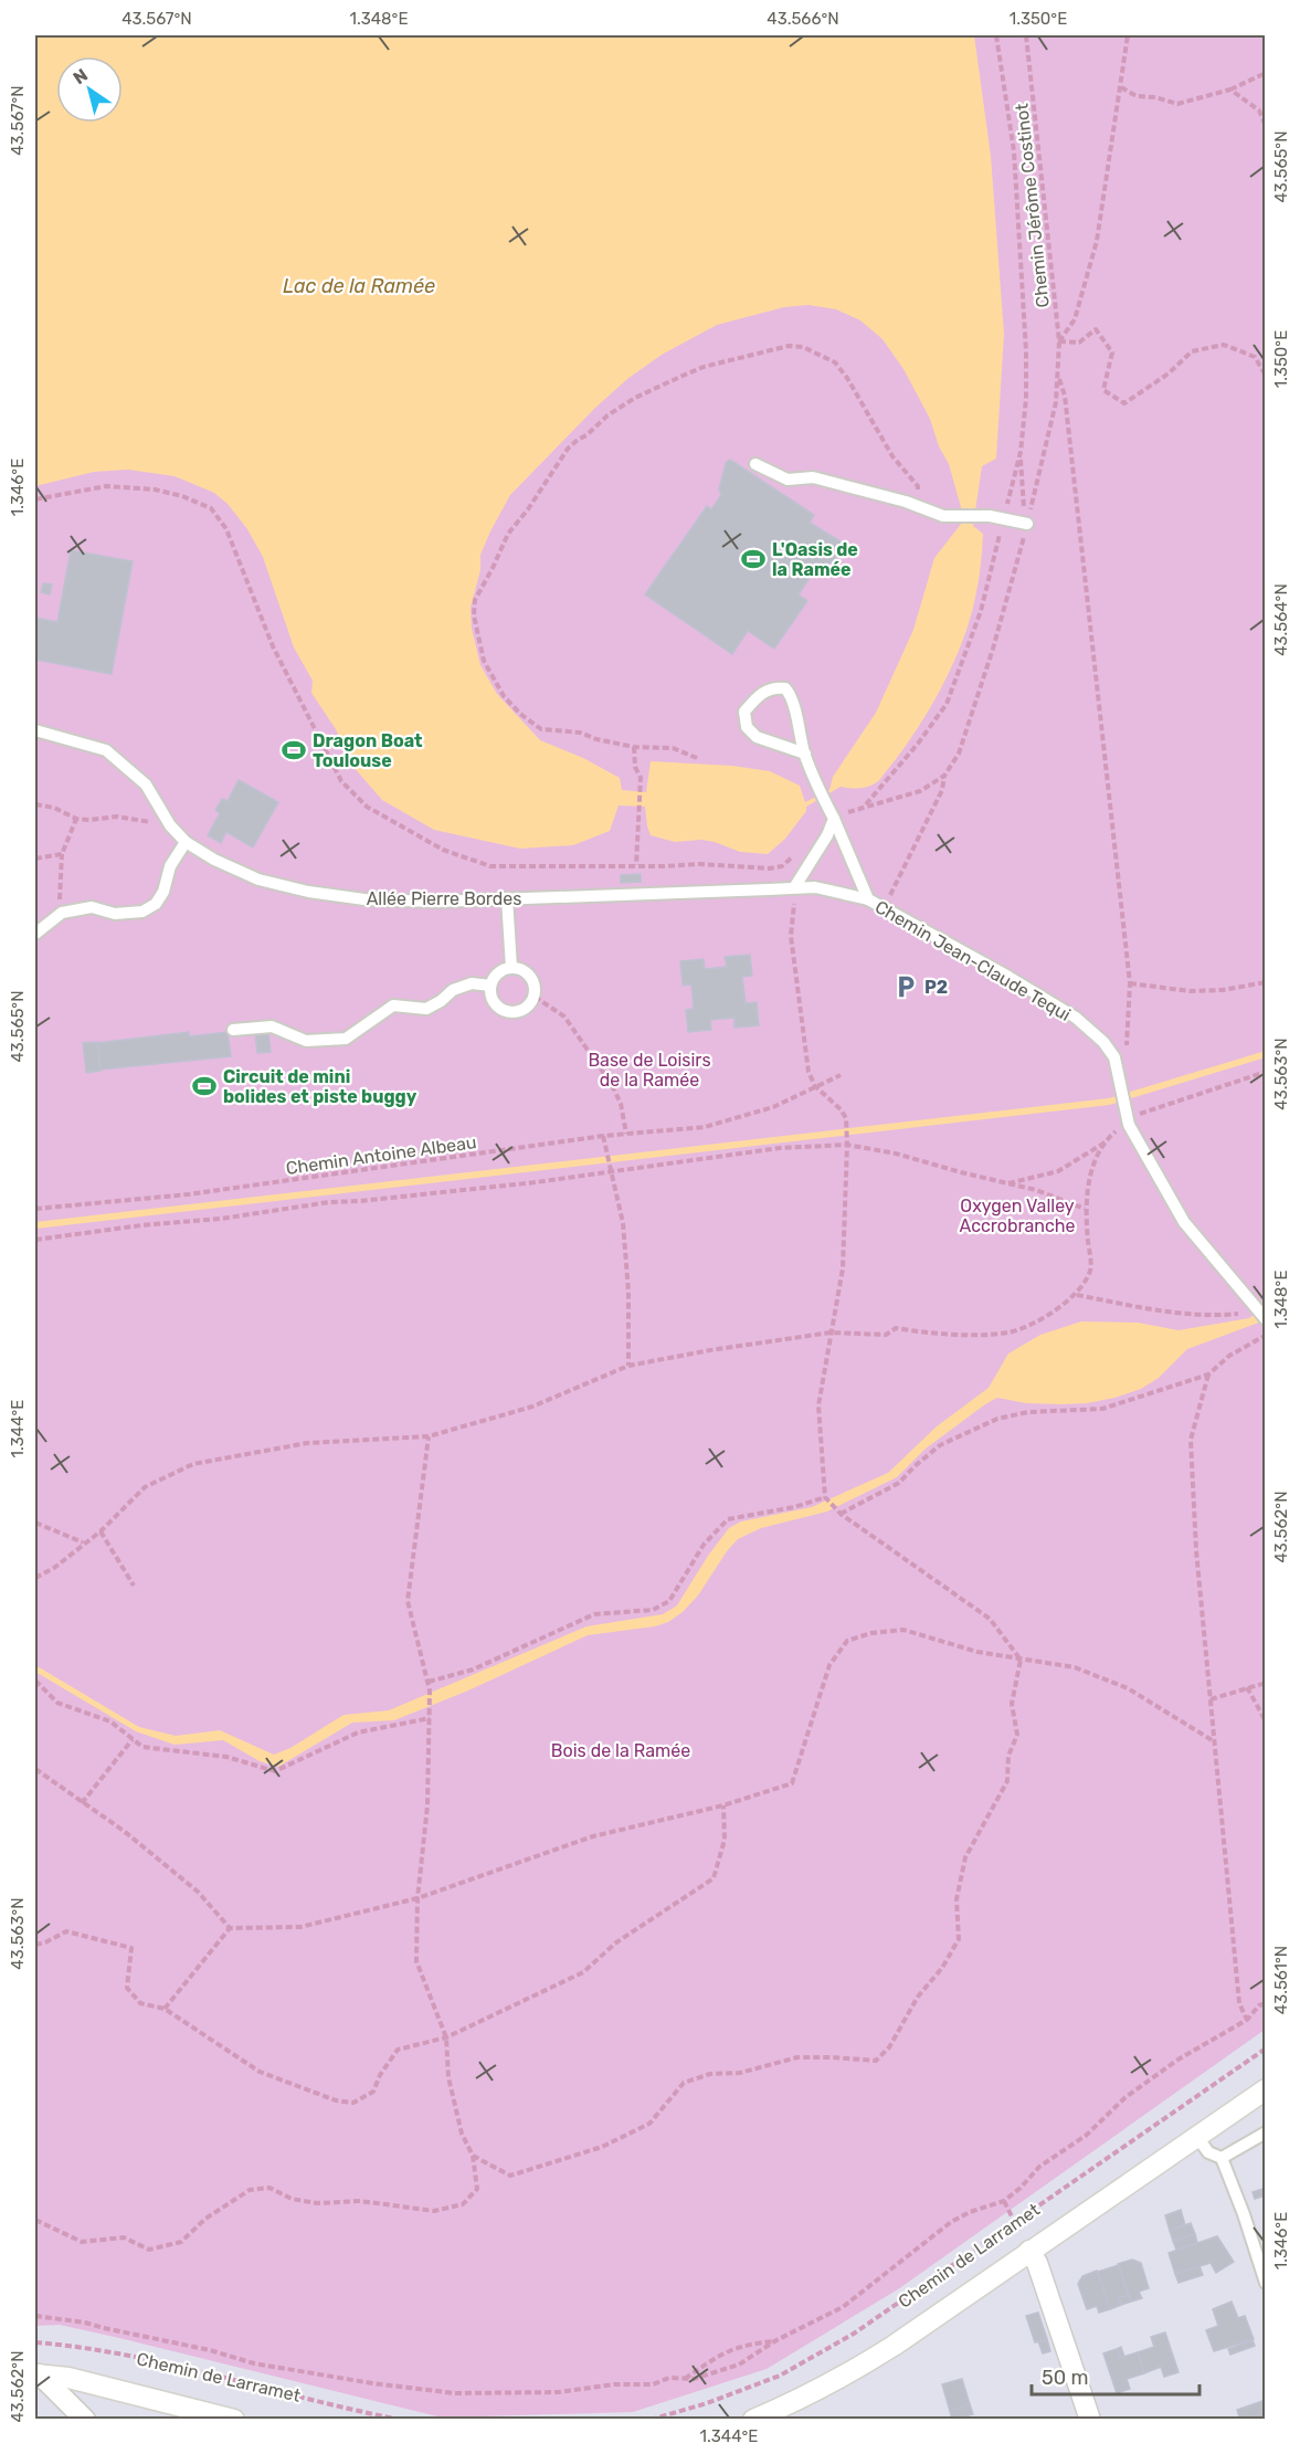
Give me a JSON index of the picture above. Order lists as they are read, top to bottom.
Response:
{
  "streets": {
    "main road": ["Chemin de Larramet"],
    "lane": ["Allée Pierre Bordes", "Chemin Jean-Claude Tequi"],
    "path": ["Chemin Jérôme Costinot", "Chemin Antoine Albeau"]
  },
  "crossings": [
    ["Allée Pierre Bordes", "Chemin Jean-Claude Tequi"]
  ],
  "water": ["Lac de la Ramée"],
  "parks": ["Base de Loisirs de la Ramée", "Oxygen Valley Accrobranche", "Bois de la Ramée"],
  "places": {
    "sports": ["L'Oasis de la Ramée", "Dragon Boat Toulouse", "Circuit de mini bolides et piste buggy"],
    "parking": ["P2"]
  },
  "scale_bar": "50 m",
  "north": "top left",
  "coordinates": [
    "43.567°N",
    "1.348°E",
    "43.566°N",
    "1.350°E",
    "43.565°N",
    "1.346°E",
    "43.564°N",
    "43.563°N",
    "1.344°E",
    "43.562°N",
    "43.561°N"
  ]
}
